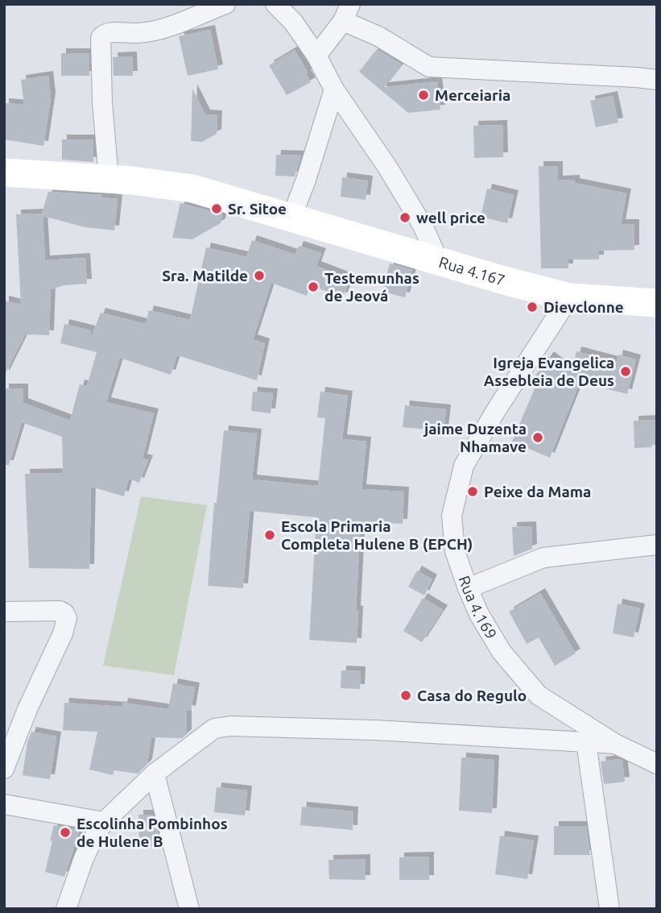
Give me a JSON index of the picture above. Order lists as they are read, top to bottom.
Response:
{
  "streets": {
    "street": ["Rua 4.167", "Rua 4.169"]
  },
  "crossings": [
    ["Rua 4.167", "Rua 4.169"]
  ],
  "places": [
    "Merceiaria",
    "Sr. Sitoe",
    "well price",
    "Sra. Matilde",
    "Testemunhas de Jeová",
    "Dievclonne",
    "Igreja Evangelica Assebleia de Deus",
    "jaime Duzenta Nhamave",
    "Peixe da Mama",
    "Escola Primaria Completa Hulene B (EPCH)",
    "Casa do Regulo",
    "Escolinha Pombinhos de Hulene B"
  ]
}
